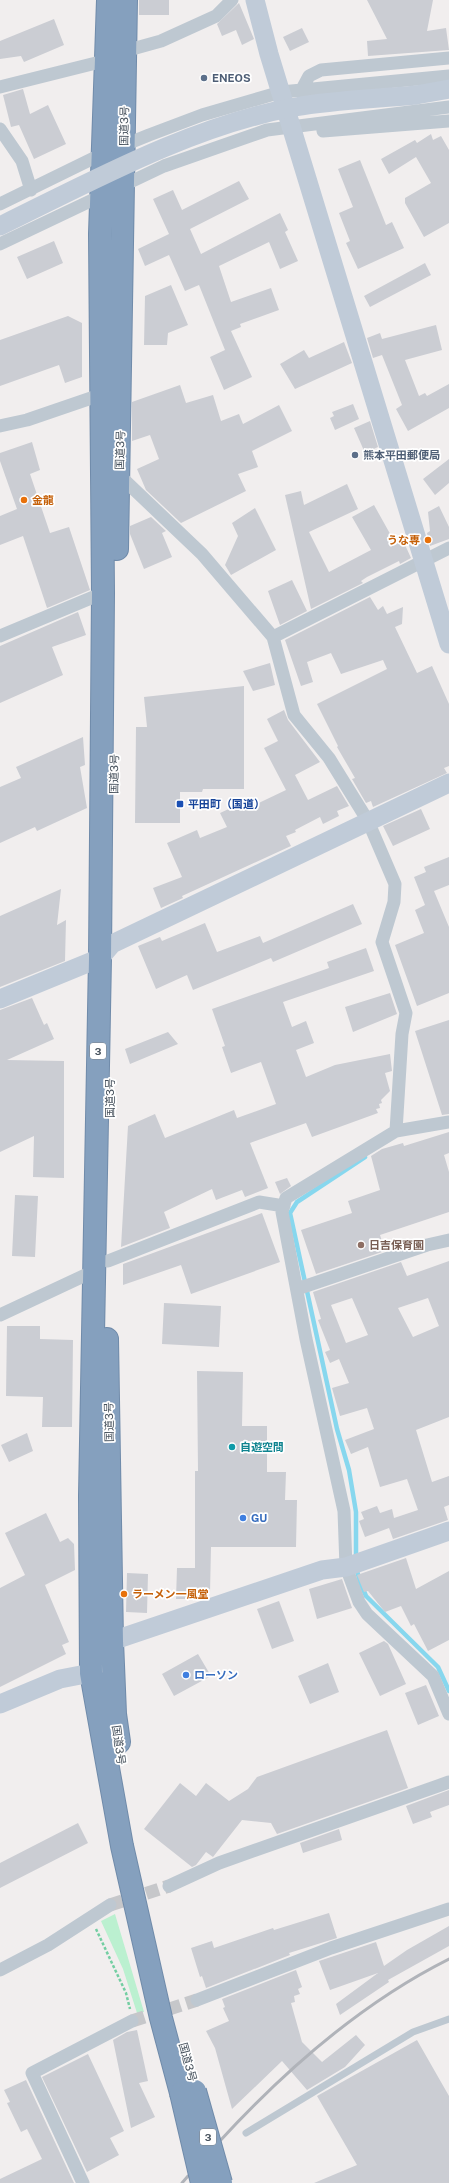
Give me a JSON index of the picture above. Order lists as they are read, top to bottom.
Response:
{
  "streets": {
    "highway": ["国道3号", "3"]
  },
  "places": {
    "other": [
      "ENEOS",
      "熊本平田郵便局",
      "金龍",
      "うな専",
      "日吉保育園",
      "自遊空間",
      "GU",
      "ラーメン一風堂",
      "ローソン"
    ],
    "transit": ["平田町（国道）"]
  }
}
